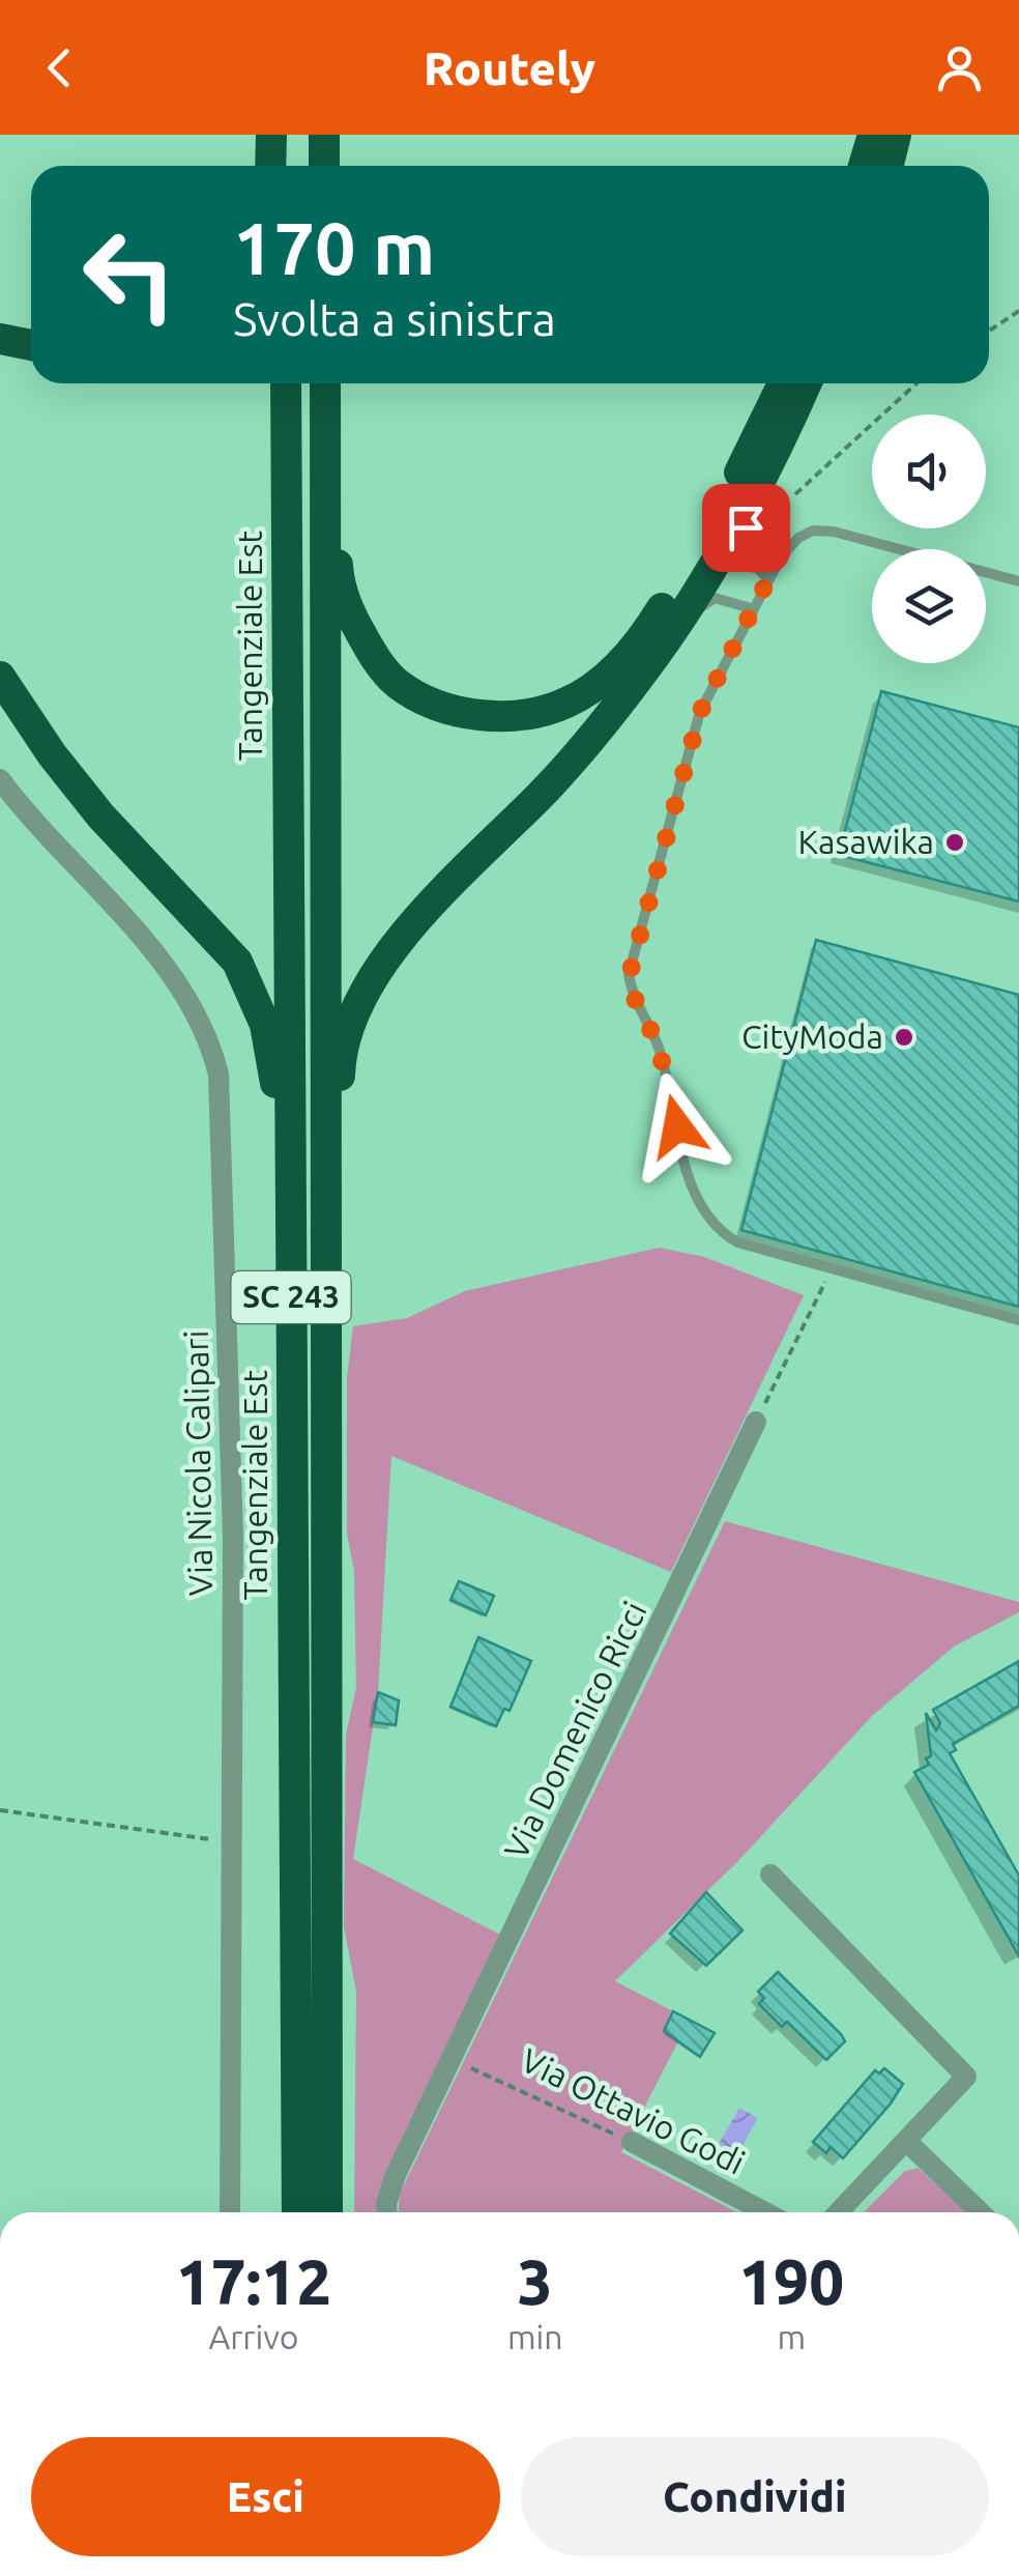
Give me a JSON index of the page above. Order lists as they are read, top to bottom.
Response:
{
  "streets": {
    "highway": ["Tangenziale Est", "SC 243"],
    "street": ["Via Nicola Calipari", "Via Domenico Ricci", "Via Ottavio Godi"]
  },
  "crossings": [
    ["Via Domenico Ricci", "Via Ottavio Godi"]
  ],
  "places": ["Kasawika", "CityModa"],
  "page": {
    "header": "Routely",
    "turn": ["170 m", "Svolta a sinistra"],
    "eta": [
      "17:12",
      "Arrivo",
      "3",
      "min",
      "190",
      "m"
    ],
    "buttons": ["Esci", "Condividi"]
  }
}
